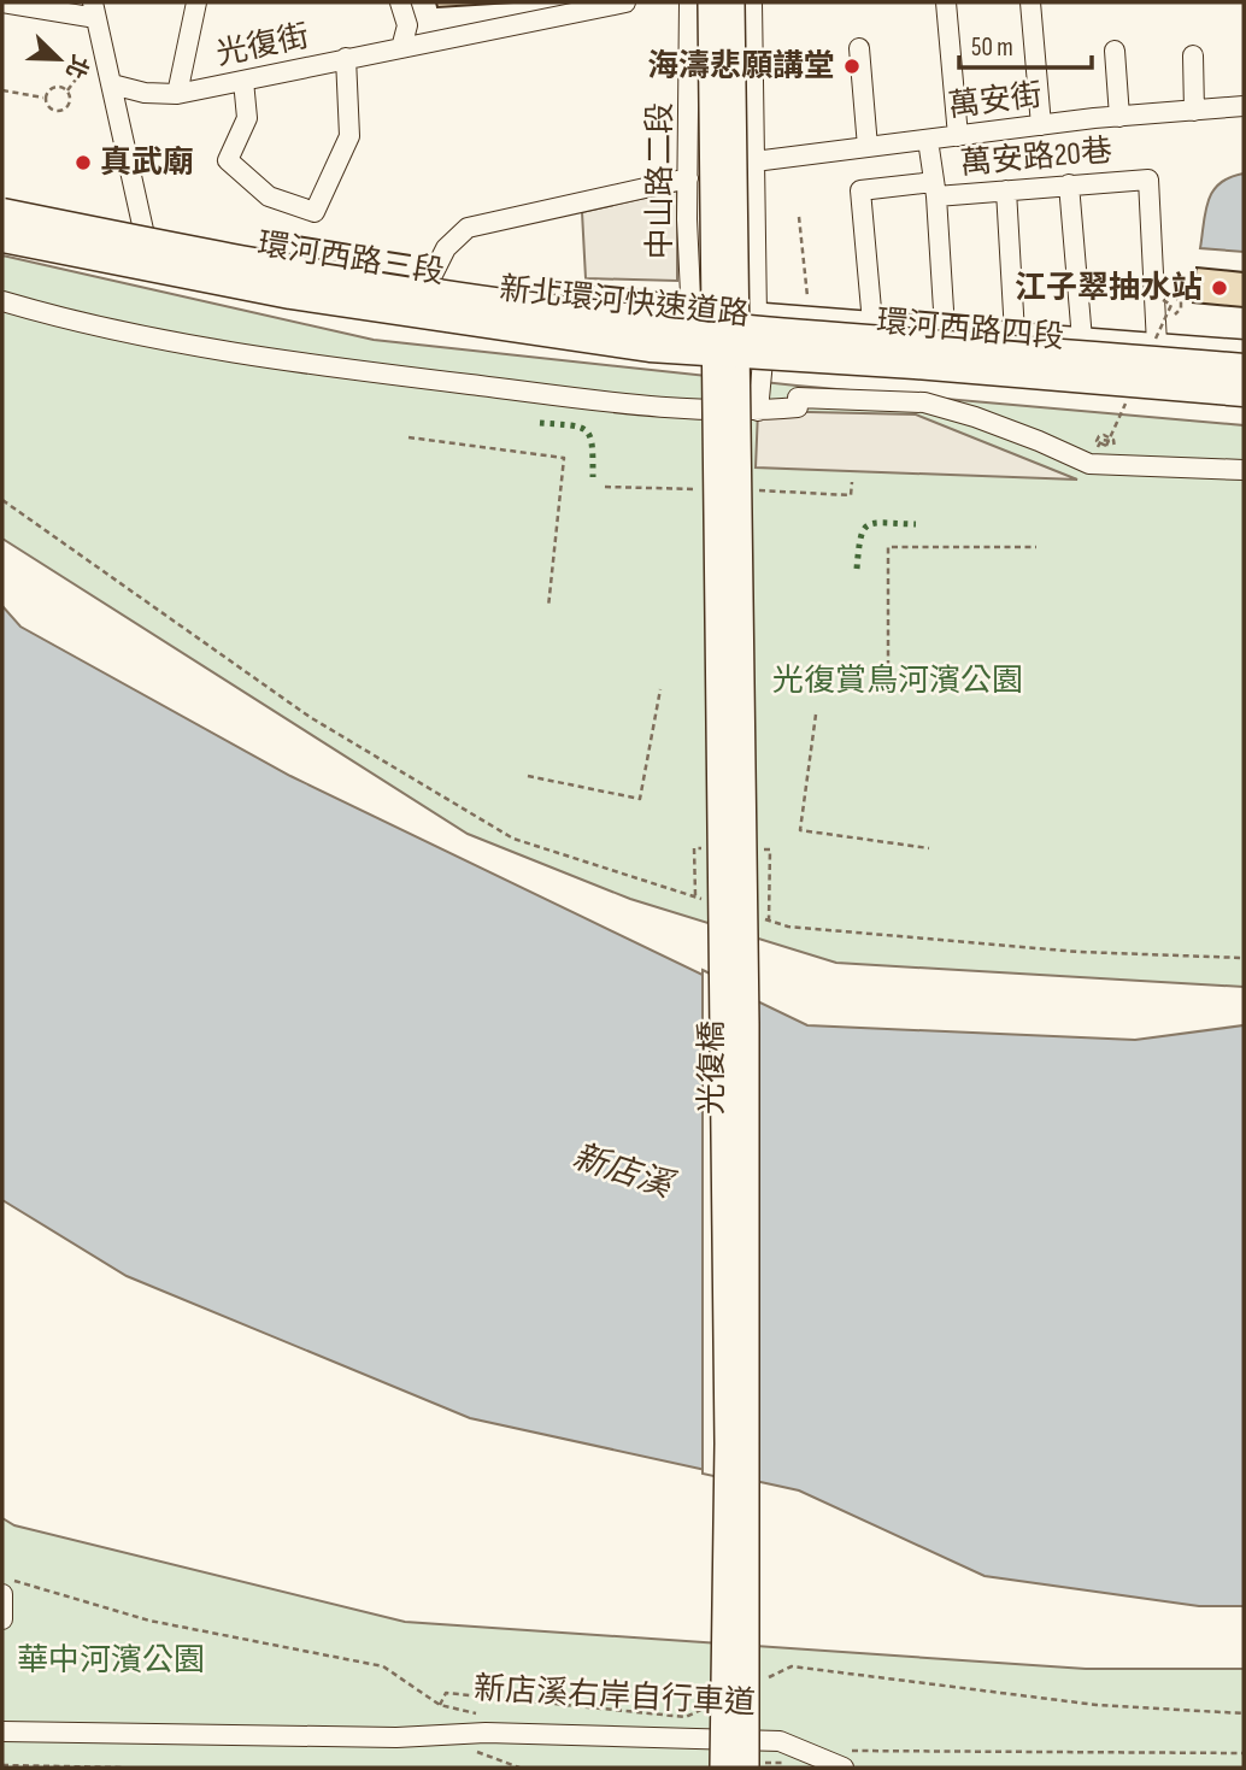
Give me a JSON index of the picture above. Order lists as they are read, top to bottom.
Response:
{
  "streets": {
    "highway": ["新北環河快速道路"],
    "main road": ["環河西路三段", "環河西路四段", "光復橋"],
    "street": [
      "光復街",
      "萬安街",
      "萬安路20巷",
      "中山路二段"
    ],
    "path": ["新店溪右岸自行車道"]
  },
  "crossings": [
    ["萬安街", "萬安路20巷"],
    ["萬安路20巷", "環河西路四段"],
    ["中山路二段", "環河西路三段"],
    ["中山路二段", "環河西路四段"],
    ["環河西路三段", "環河西路四段"],
    ["新北環河快速道路", "環河西路四段"]
  ],
  "water": ["新店溪"],
  "parks": ["光復賞鳥河濱公園", "華中河濱公園"],
  "places": ["海濤悲願講堂", "真武廟", "江子翠抽水站"],
  "scale_bar": "50 m",
  "north": "bottom right"
}
